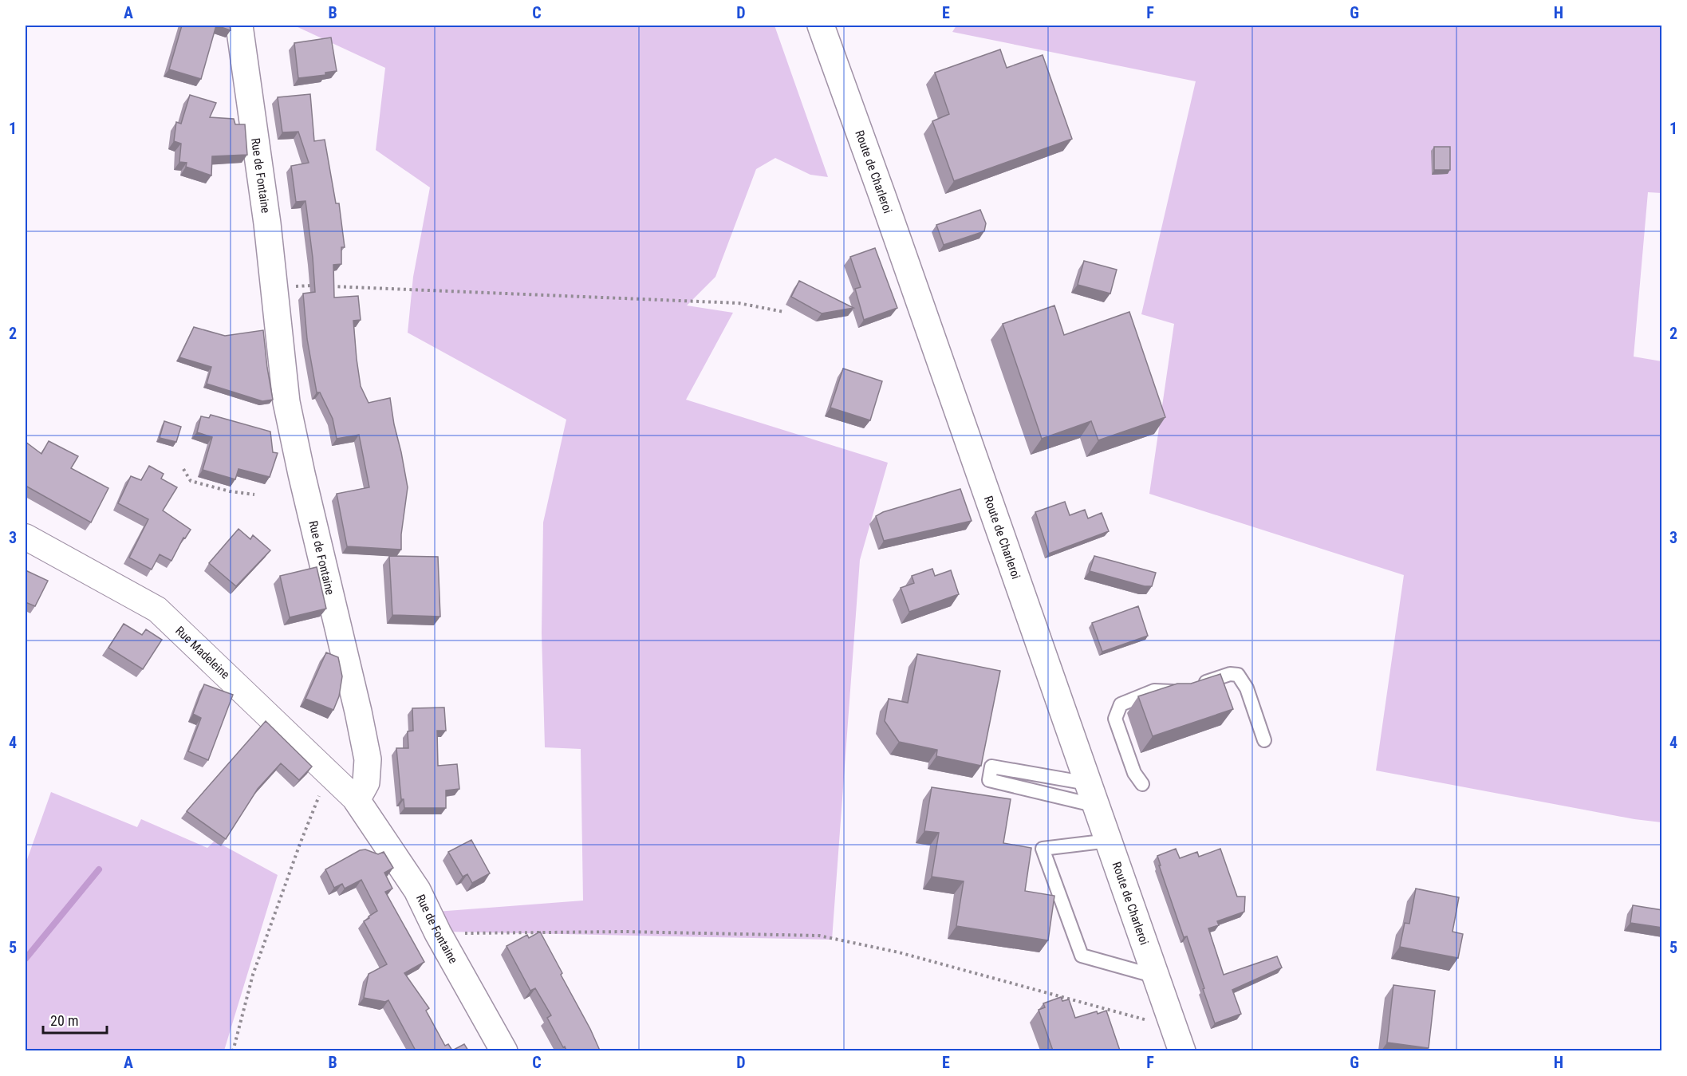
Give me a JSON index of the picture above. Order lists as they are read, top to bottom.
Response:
{
  "streets": {
    "street": ["Route de Charleroi", "Rue de Fontaine", "Rue Madeleine"]
  },
  "crossings": [
    ["Rue de Fontaine", "Rue Madeleine"]
  ],
  "scale_bar": "20 m",
  "grid": {
    "columns": [
      "A",
      "B",
      "C",
      "D",
      "E",
      "F",
      "G",
      "H"
    ],
    "rows": [
      "1",
      "2",
      "3",
      "4",
      "5"
    ]
  }
}
